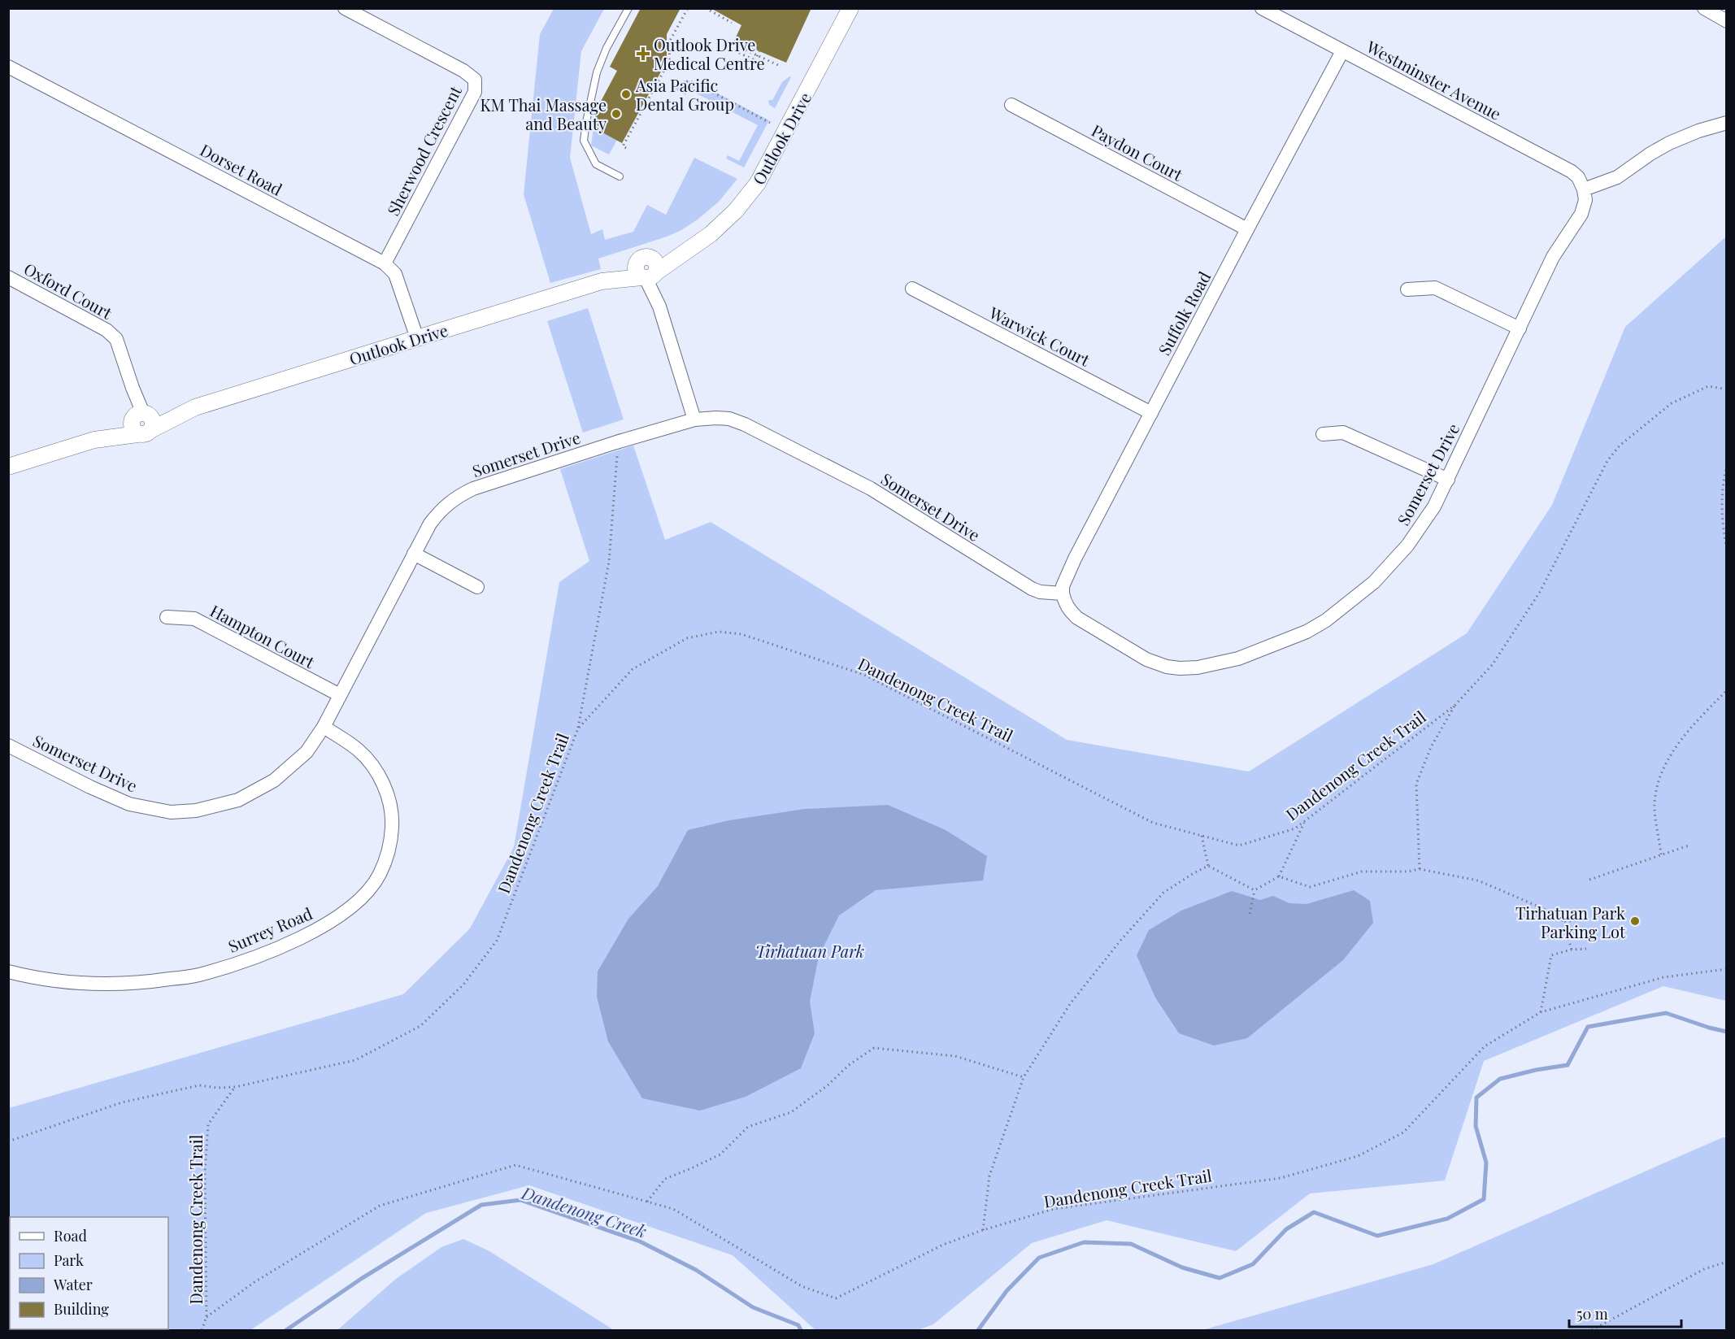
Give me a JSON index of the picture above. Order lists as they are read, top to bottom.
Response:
{
  "streets": {
    "street": [
      "Westminster Avenue",
      "Outlook Drive",
      "Sherwood Crescent",
      "Paydon Court",
      "Dorset Road",
      "Oxford Court",
      "Suffolk Road",
      "Warwick Court",
      "Somerset Drive",
      "Hampton Court",
      "Surrey Road"
    ],
    "path": ["Dandenong Creek Trail"]
  },
  "crossings": [
    ["Westminster Avenue", "Suffolk Road"],
    ["Westminster Avenue", "Somerset Drive"],
    ["Outlook Drive", "Dorset Road"],
    ["Outlook Drive", "Oxford Court"],
    ["Sherwood Crescent", "Dorset Road"],
    ["Paydon Court", "Suffolk Road"],
    ["Suffolk Road", "Warwick Court"],
    ["Suffolk Road", "Somerset Drive"],
    ["Somerset Drive", "Hampton Court"],
    ["Somerset Drive", "Surrey Road"]
  ],
  "water": ["Dandenong Creek"],
  "parks": ["Tirhatuan Park"],
  "places": {
    "health": ["Outlook Drive Medical Centre"],
    "other": ["Asia Pacific Dental Group", "KM Thai Massage and Beauty", "Tirhatuan Park Parking Lot"]
  },
  "legend": [
    "Road",
    "Park",
    "Water",
    "Building"
  ],
  "scale_bar": "50 m"
}
